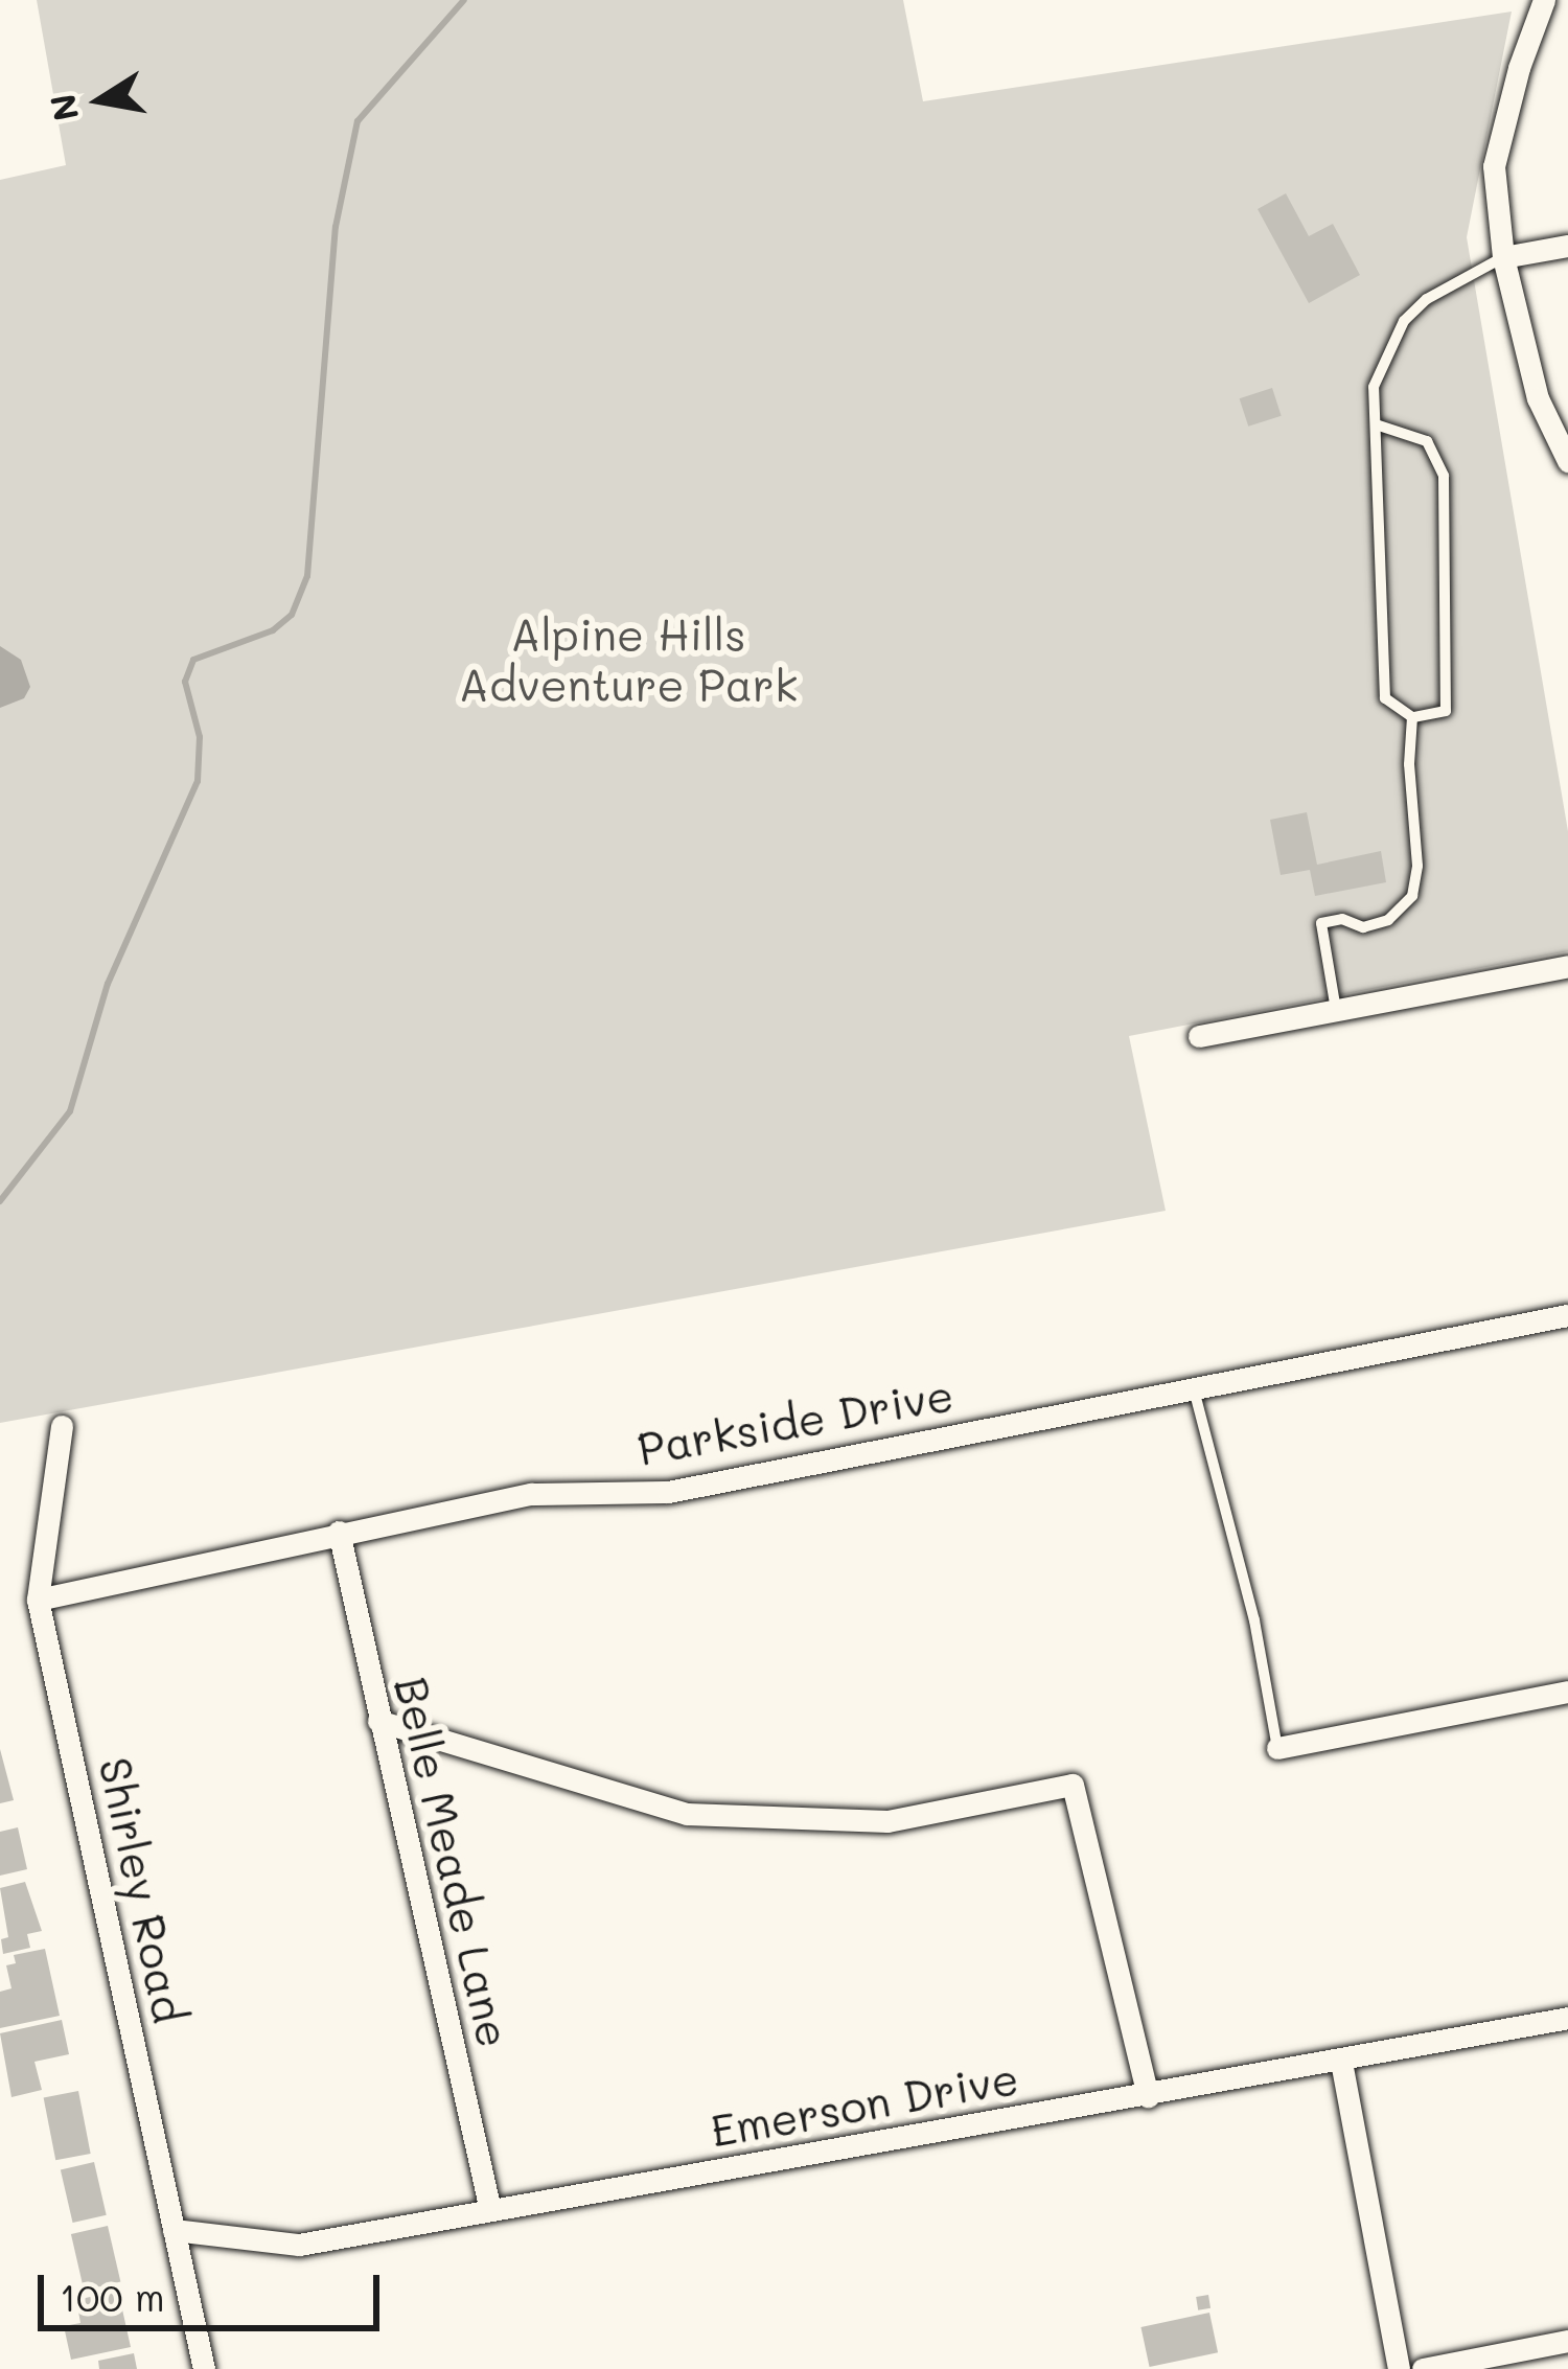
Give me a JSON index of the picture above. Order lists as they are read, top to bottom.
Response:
{
  "streets": {
    "street": [
      "Parkside Drive",
      "Belle Meade Lane",
      "Shirley Road",
      "Emerson Drive"
    ]
  },
  "crossings": [
    ["Parkside Drive", "Belle Meade Lane"],
    ["Parkside Drive", "Shirley Road"],
    ["Belle Meade Lane", "Emerson Drive"],
    ["Shirley Road", "Emerson Drive"]
  ],
  "parks": ["Alpine Hills Adventure Park"],
  "scale_bar": "100 m",
  "north": "left"
}
